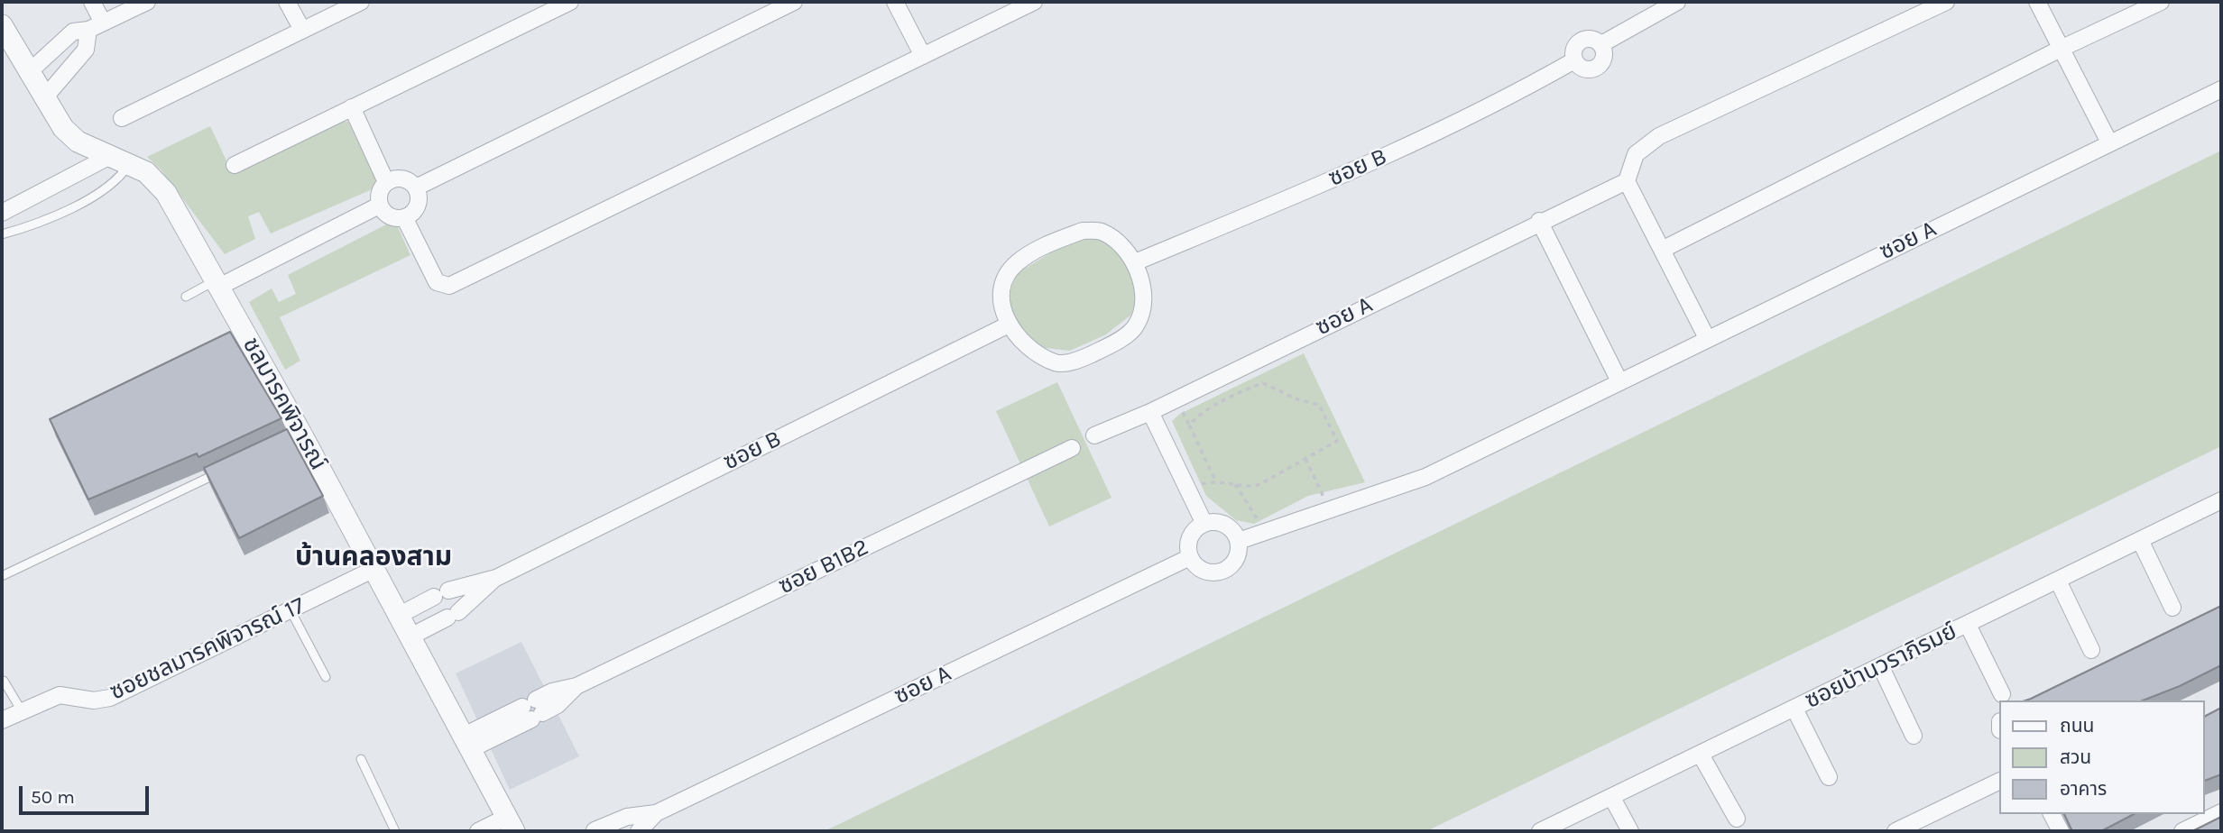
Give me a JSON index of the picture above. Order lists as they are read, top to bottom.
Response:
{
  "streets": {
    "street": [
      "ซอย B",
      "ซอย A",
      "ชลมารคพิจารณ์",
      "ซอย B1B2",
      "ซอยชลมารคพิจารณ์ 17",
      "ซอยบ้านวราภิรมย์"
    ]
  },
  "crossings": [
    ["ซอย B", "ชลมารคพิจารณ์"],
    ["ชลมารคพิจารณ์", "ซอย B1B2"],
    ["ชลมารคพิจารณ์", "ซอยชลมารคพิจารณ์ 17"]
  ],
  "districts": ["บ้านคลองสาม"],
  "legend": ["ถนน", "สวน", "อาคาร"],
  "scale_bar": "50 m"
}
